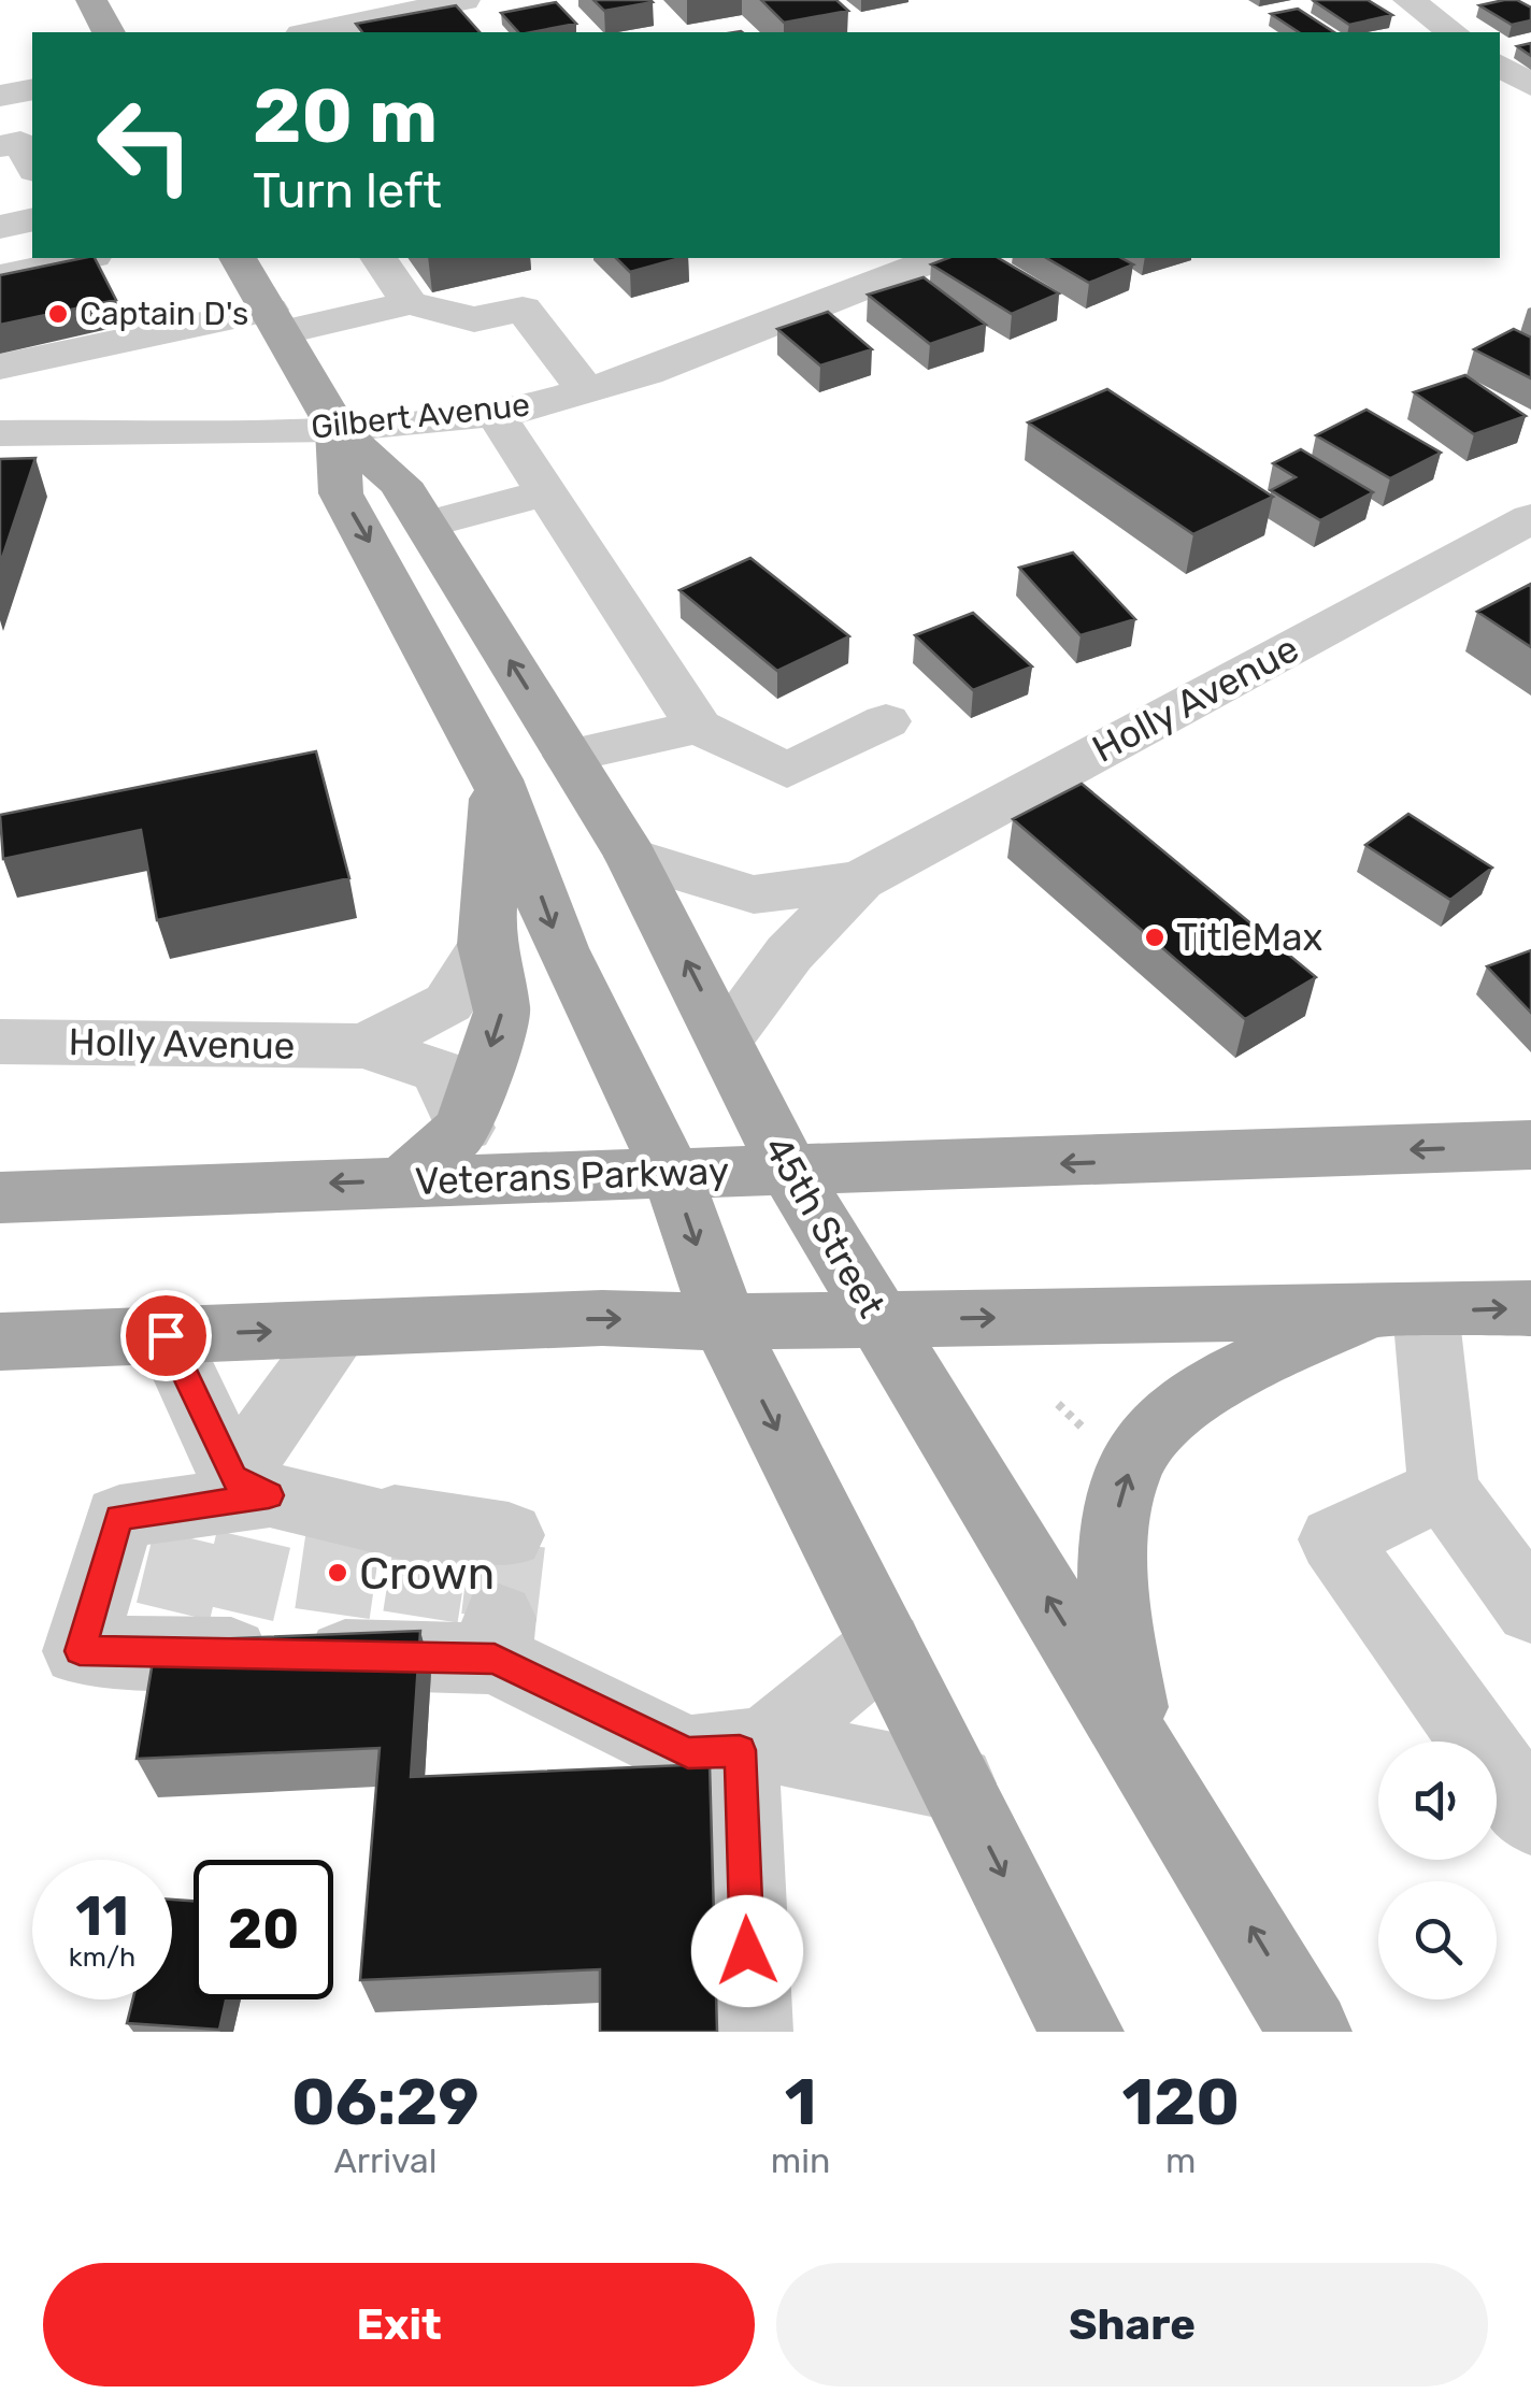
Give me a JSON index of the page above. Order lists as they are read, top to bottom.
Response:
{
  "streets": {
    "main road": ["Veterans Parkway", "45th Street"],
    "street": ["Gilbert Avenue", "Holly Avenue"]
  },
  "crossings": [
    ["Gilbert Avenue", "45th Street"],
    ["Holly Avenue", "45th Street"],
    ["Veterans Parkway", "45th Street"]
  ],
  "places": ["Captain D's", "TitleMax", "Crown"],
  "page": {
    "turn": ["20 m", "Turn left"],
    "speed": "11 km/h",
    "limit": "20",
    "eta": [
      "06:29",
      "Arrival",
      "1",
      "min",
      "120",
      "m"
    ],
    "buttons": ["Exit", "Share"]
  }
}
